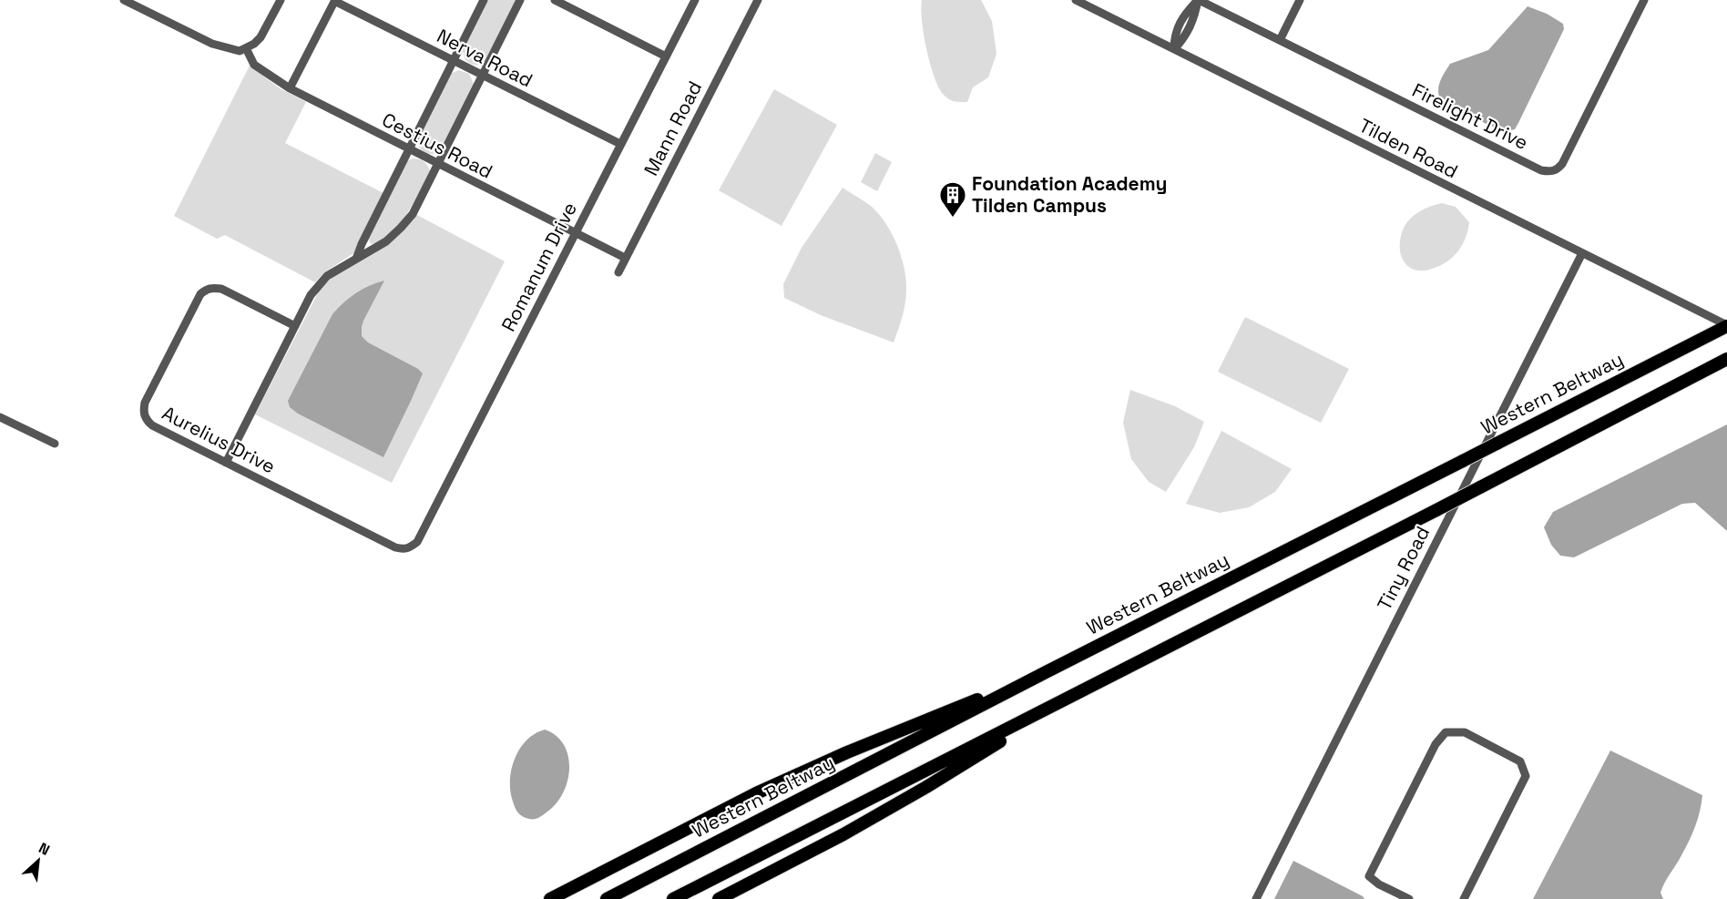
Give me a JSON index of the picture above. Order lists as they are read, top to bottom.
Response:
{
  "streets": {
    "highway": ["Western Beltway"],
    "street": [
      "Nerva Road",
      "Firelight Drive",
      "Mann Road",
      "Cestius Road",
      "Tilden Road",
      "Romanum Drive",
      "Aurelius Drive",
      "Tiny Road"
    ]
  },
  "crossings": [
    ["Nerva Road", "Romanum Drive"],
    ["Mann Road", "Cestius Road"],
    ["Cestius Road", "Romanum Drive"],
    ["Tilden Road", "Western Beltway"],
    ["Tilden Road", "Tiny Road"],
    ["Romanum Drive", "Aurelius Drive"]
  ],
  "places": {
    "building": ["Foundation Academy Tilden Campus"]
  },
  "north": "top right"
}
